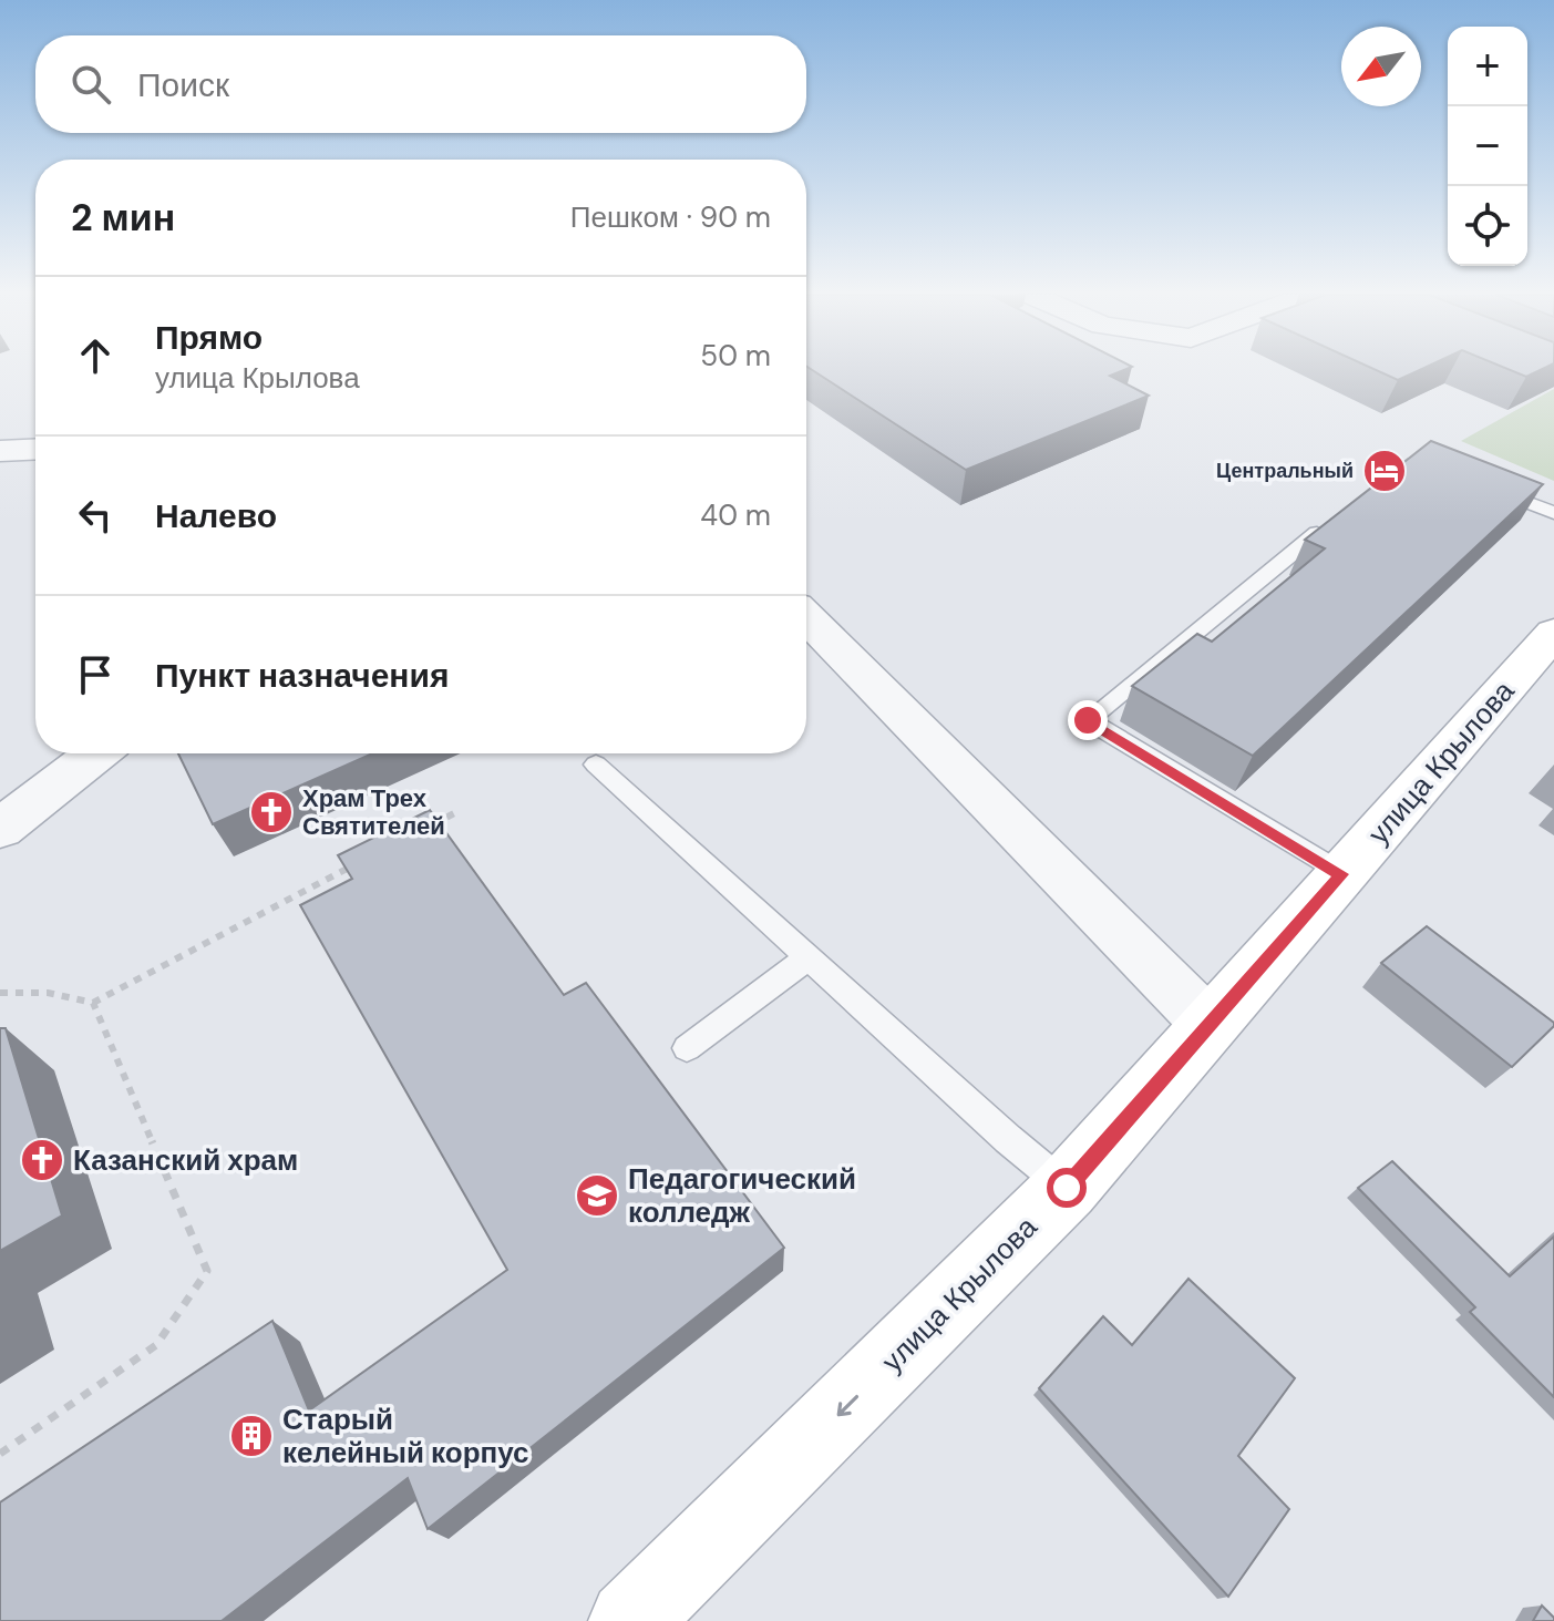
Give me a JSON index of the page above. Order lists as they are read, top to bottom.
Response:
{
  "streets": {
    "main road": ["улица Крылова"]
  },
  "one_way": ["улица Крылова"],
  "places": {
    "hotel": ["Центральный"],
    "church": ["Храм Трех Святителей", "Казанский храм"],
    "school or university": ["Педагогический колледж"],
    "building": ["Старый келейный корпус"]
  },
  "north": "bottom left",
  "page": {
    "map_buttons": ["+", "−"],
    "search": "Поиск",
    "heading": ["2 мин", "Пешком · 90 m"],
    "list": [
      ["Прямо", "улица Крылова", "50 m"],
      ["Налево", "40 m"],
      "Пункт назначения"
    ]
  }
}
